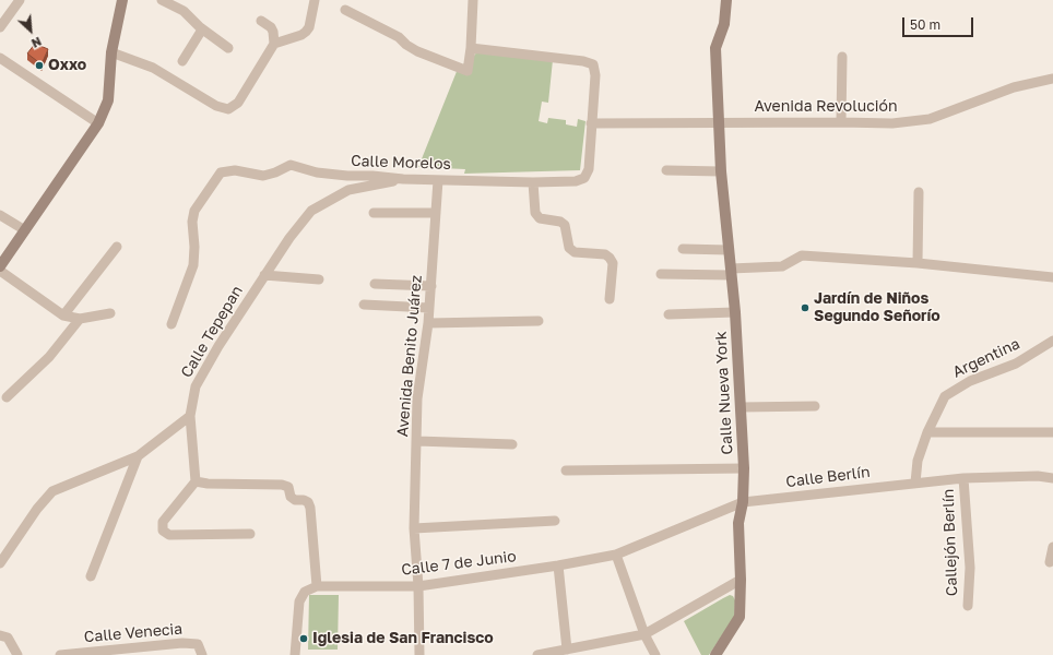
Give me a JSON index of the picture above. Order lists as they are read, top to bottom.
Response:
{
  "streets": {
    "street": [
      "Avenida Revolución",
      "Calle Morelos",
      "Calle Tepepan",
      "Avenida Benito Juárez",
      "Argentina",
      "Calle Nueva York",
      "Calle Berlín",
      "Callejón Berlín",
      "Calle 7 de Junio",
      "Calle Venecia"
    ]
  },
  "crossings": [
    ["Avenida Revolución", "Calle Morelos"],
    ["Avenida Revolución", "Calle Nueva York"],
    ["Calle Morelos", "Calle Tepepan"],
    ["Calle Morelos", "Avenida Benito Juárez"],
    ["Avenida Benito Juárez", "Calle 7 de Junio"],
    ["Argentina", "Calle Berlín"],
    ["Calle Nueva York", "Calle Berlín"],
    ["Calle Berlín", "Callejón Berlín"],
    ["Calle Berlín", "Calle 7 de Junio"]
  ],
  "places": ["Oxxo", "Jardín de Niños Segundo Señorío", "Iglesia de San Francisco"],
  "scale_bar": "50 m",
  "north": "bottom right"
}
